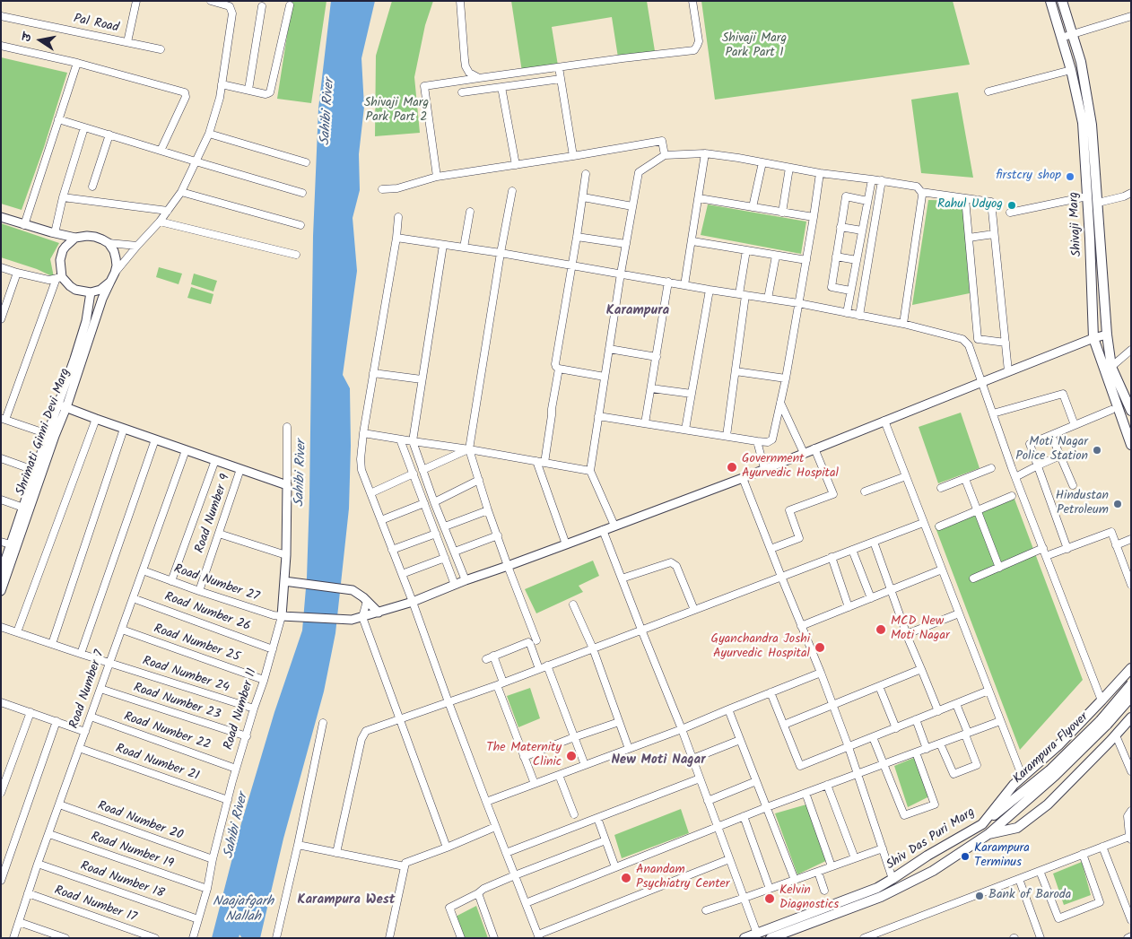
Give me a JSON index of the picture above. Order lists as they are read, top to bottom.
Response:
{
  "streets": {
    "main road": ["Shivaji Marg", "Karampura Flyover", "Shiv Das Puri Marg"],
    "street": [
      "Pal Road",
      "Shrimati Ginni Devi Marg",
      "Road Number 9",
      "Road Number 27",
      "Road Number 26",
      "Road Number 25",
      "Road Number 24",
      "Road Number 7",
      "Road Number 23",
      "Road Number 11",
      "Road Number 22",
      "Road Number 21",
      "Road Number 20",
      "Road Number 19",
      "Road Number 18",
      "Road Number 17"
    ]
  },
  "crossings": [
    ["Road Number 9", "Road Number 27"],
    ["Road Number 27", "Road Number 7"],
    ["Road Number 27", "Road Number 11"],
    ["Road Number 26", "Road Number 7"],
    ["Road Number 26", "Road Number 11"],
    ["Road Number 25", "Road Number 7"],
    ["Road Number 25", "Road Number 11"],
    ["Road Number 24", "Road Number 7"],
    ["Road Number 24", "Road Number 11"],
    ["Road Number 7", "Road Number 23"],
    ["Road Number 7", "Road Number 22"],
    ["Road Number 7", "Road Number 21"],
    ["Road Number 7", "Road Number 20"],
    ["Road Number 7", "Road Number 19"],
    ["Road Number 7", "Road Number 18"],
    ["Road Number 7", "Road Number 17"],
    ["Road Number 23", "Road Number 11"],
    ["Road Number 11", "Road Number 22"],
    ["Road Number 11", "Road Number 21"],
    ["Road Number 11", "Road Number 20"],
    ["Road Number 11", "Road Number 19"],
    ["Road Number 11", "Road Number 18"],
    ["Karampura Flyover", "Shiv Das Puri Marg"]
  ],
  "districts": ["Karampura", "New Moti Nagar", "Karampura West"],
  "water": ["Sahibi River", "Naajafgarh Nallah"],
  "parks": ["Shivaji Marg Park Part 1", "Shivaji Marg Park Part 2"],
  "places": [
    "firstcry shop",
    "Rahul Udyog",
    "Moti Nagar Police Station",
    "Government Ayurvedic Hospital",
    "Hindustan Petroleum",
    "MCD New Moti Nagar",
    "Gyanchandra Joshi Ayurvedic Hospital",
    "The Maternity Clinic",
    "Karampura Terminus",
    "Anandam Psychiatry Center",
    "Bank of Baroda",
    "Kelvin Diagnostics"
  ],
  "north": "left"
}
